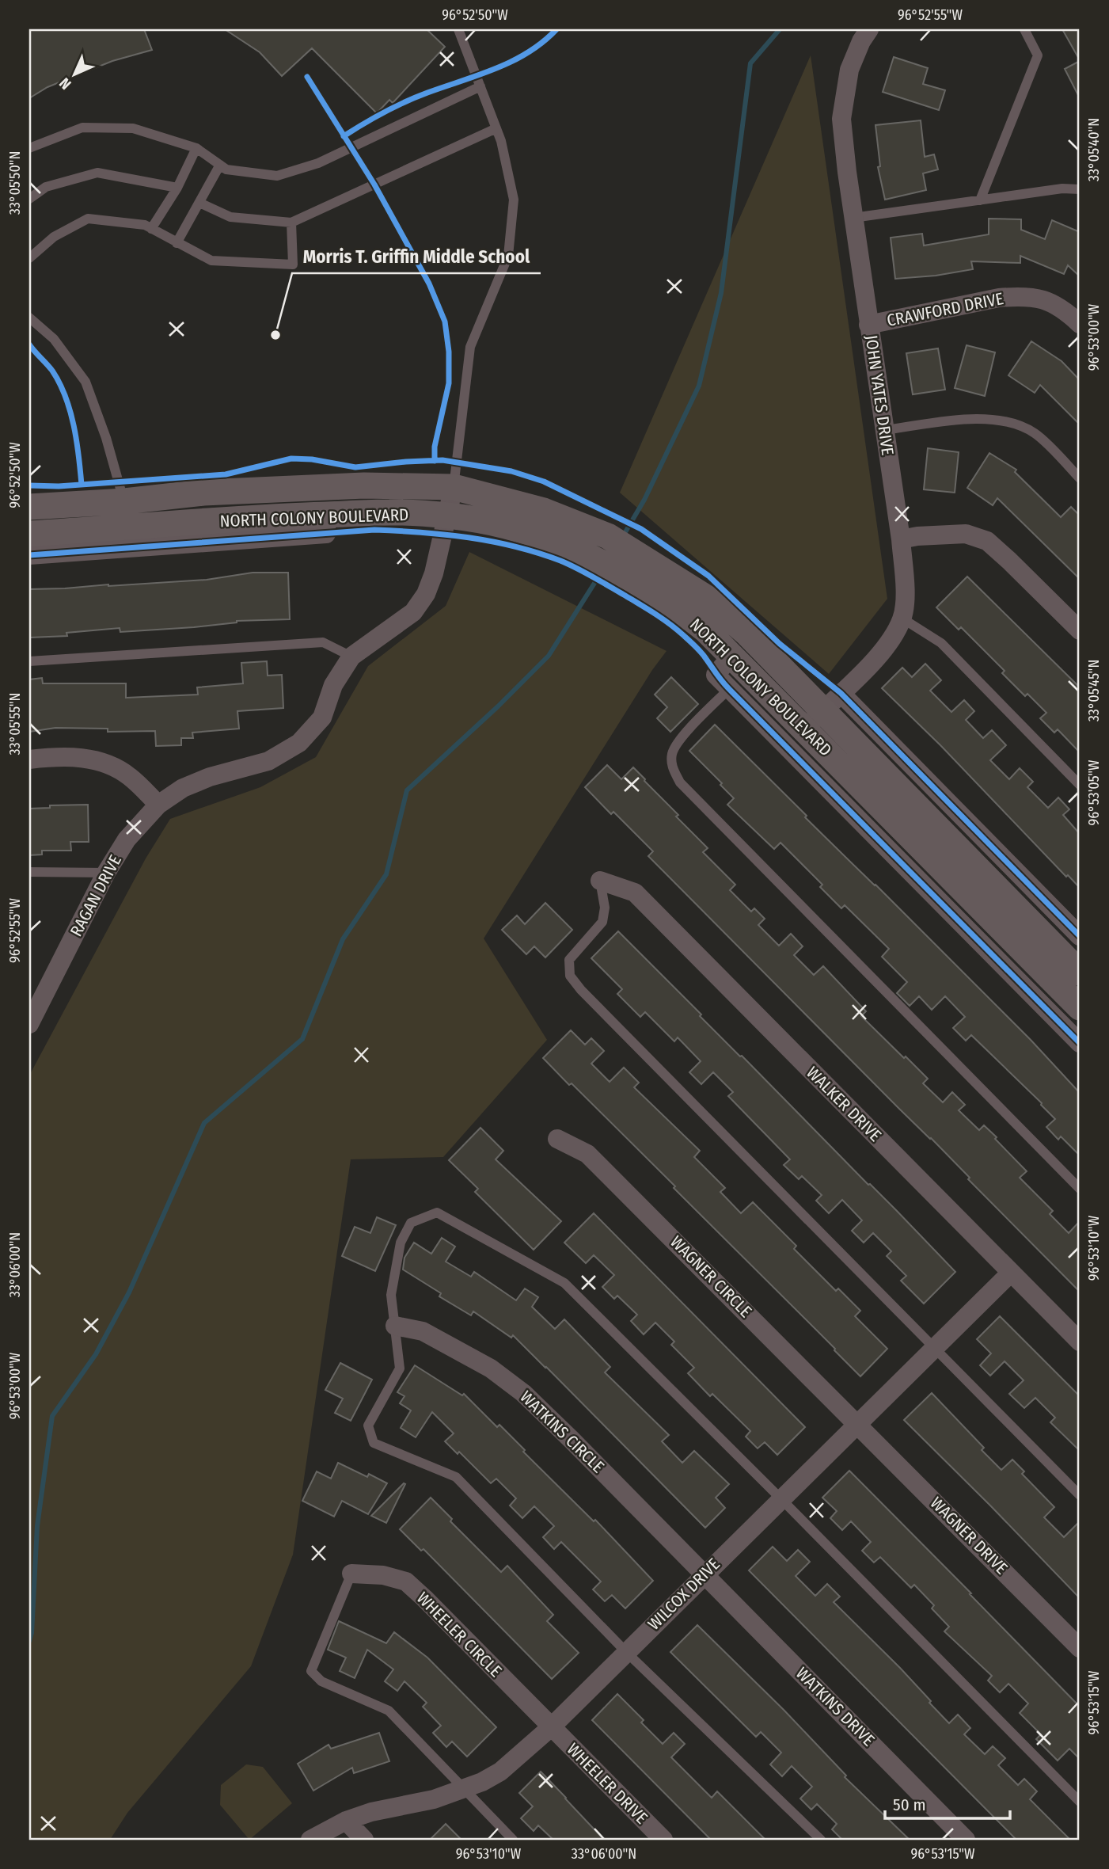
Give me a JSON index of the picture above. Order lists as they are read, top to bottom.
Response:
{
  "streets": {
    "main road": ["NORTH COLONY BOULEVARD"],
    "street": [
      "CRAWFORD DRIVE",
      "JOHN YATES DRIVE",
      "RAGAN DRIVE",
      "WALKER DRIVE",
      "WAGNER CIRCLE",
      "WATKINS CIRCLE",
      "WAGNER DRIVE",
      "WILCOX DRIVE",
      "WHEELER CIRCLE",
      "WATKINS DRIVE",
      "WHEELER DRIVE"
    ]
  },
  "crossings": [
    ["CRAWFORD DRIVE", "JOHN YATES DRIVE"],
    ["JOHN YATES DRIVE", "NORTH COLONY BOULEVARD"],
    ["NORTH COLONY BOULEVARD", "RAGAN DRIVE"],
    ["WALKER DRIVE", "WILCOX DRIVE"],
    ["WAGNER CIRCLE", "WAGNER DRIVE"],
    ["WAGNER CIRCLE", "WILCOX DRIVE"],
    ["WATKINS CIRCLE", "WILCOX DRIVE"],
    ["WATKINS CIRCLE", "WATKINS DRIVE"],
    ["WAGNER DRIVE", "WILCOX DRIVE"],
    ["WILCOX DRIVE", "WHEELER CIRCLE"],
    ["WILCOX DRIVE", "WATKINS DRIVE"],
    ["WILCOX DRIVE", "WHEELER DRIVE"],
    ["WHEELER CIRCLE", "WHEELER DRIVE"]
  ],
  "places": ["Morris T. Griffin Middle School"],
  "scale_bar": "50 m",
  "north": "bottom left",
  "coordinates": [
    "96°52'50\"W",
    "96°52'55\"W",
    "33°05'40\"N",
    "33°05'50\"N",
    "96°53'00\"W",
    "33°05'45\"N",
    "33°05'55\"N",
    "96°53'05\"W",
    "96°53'10\"W",
    "33°06'00\"N",
    "96°53'15\"W"
  ]
}
